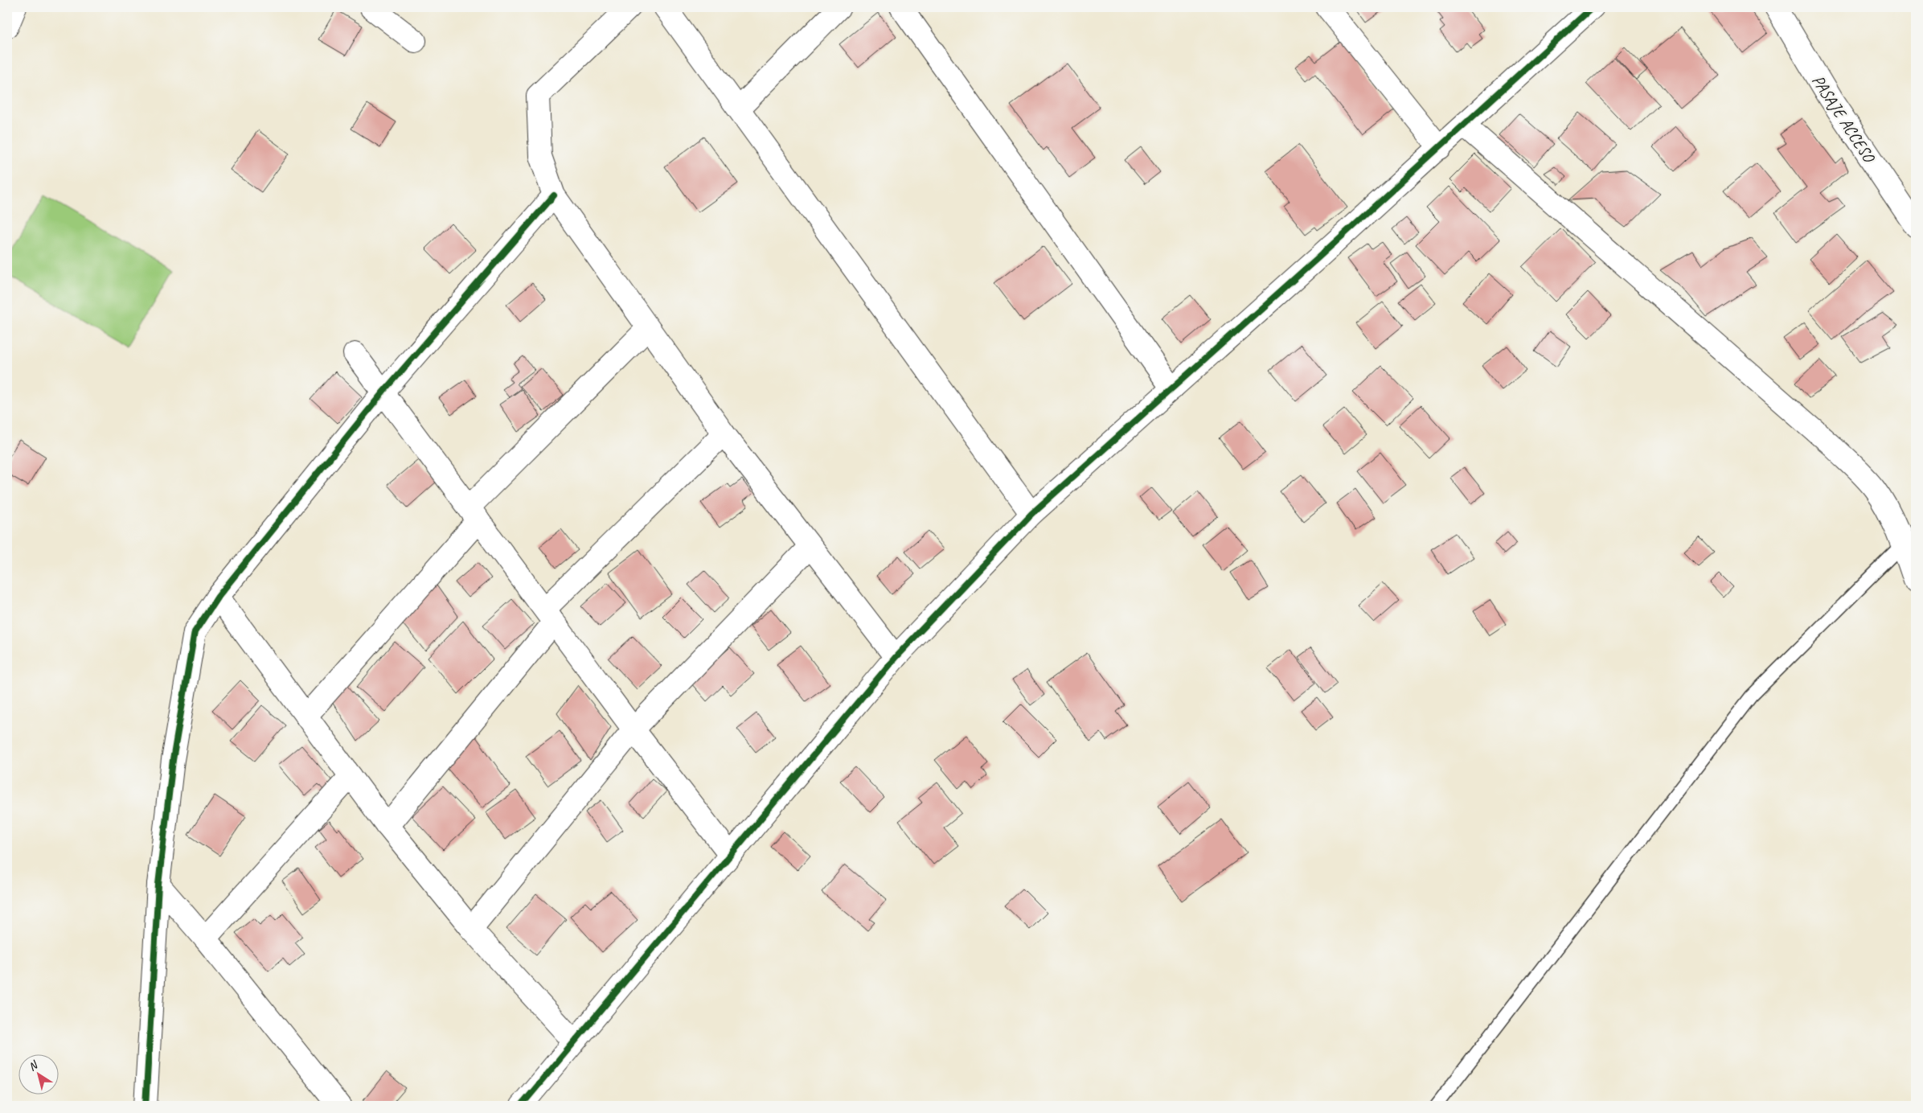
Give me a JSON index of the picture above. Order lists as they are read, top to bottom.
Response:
{
  "streets": {
    "street": ["PASAJE ACCESO"]
  },
  "north": "top left"
}
